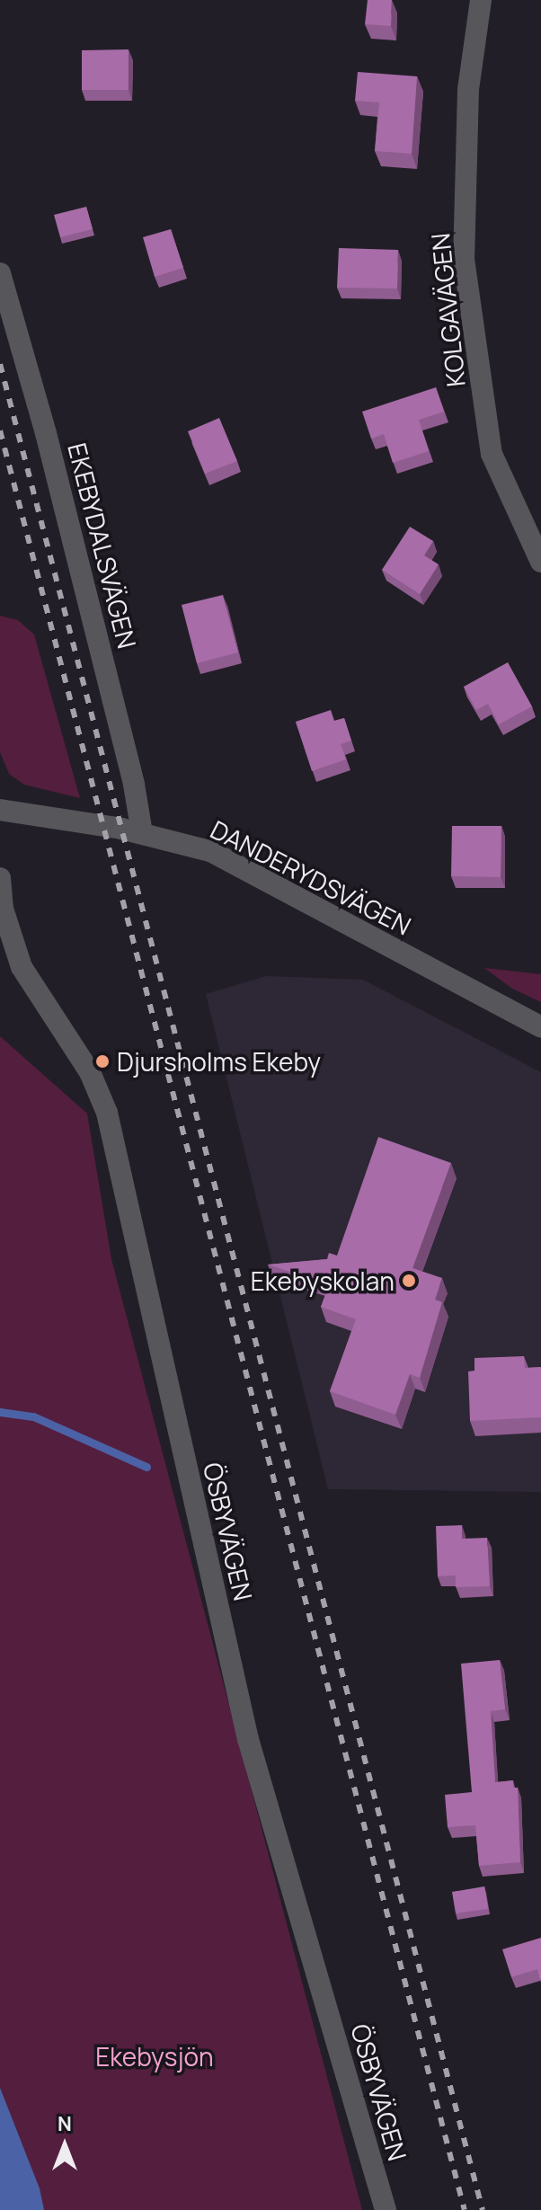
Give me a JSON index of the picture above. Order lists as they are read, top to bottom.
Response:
{
  "streets": {
    "street": [
      "KOLGAVÄGEN",
      "EKEBYDALSVÄGEN",
      "DANDERYDSVÄGEN",
      "ÖSBYVÄGEN"
    ]
  },
  "crossings": [
    ["EKEBYDALSVÄGEN", "DANDERYDSVÄGEN"]
  ],
  "parks": ["Ekebysjön"],
  "places": ["Djursholms Ekeby", "Ekebyskolan"],
  "north": "top"
}
